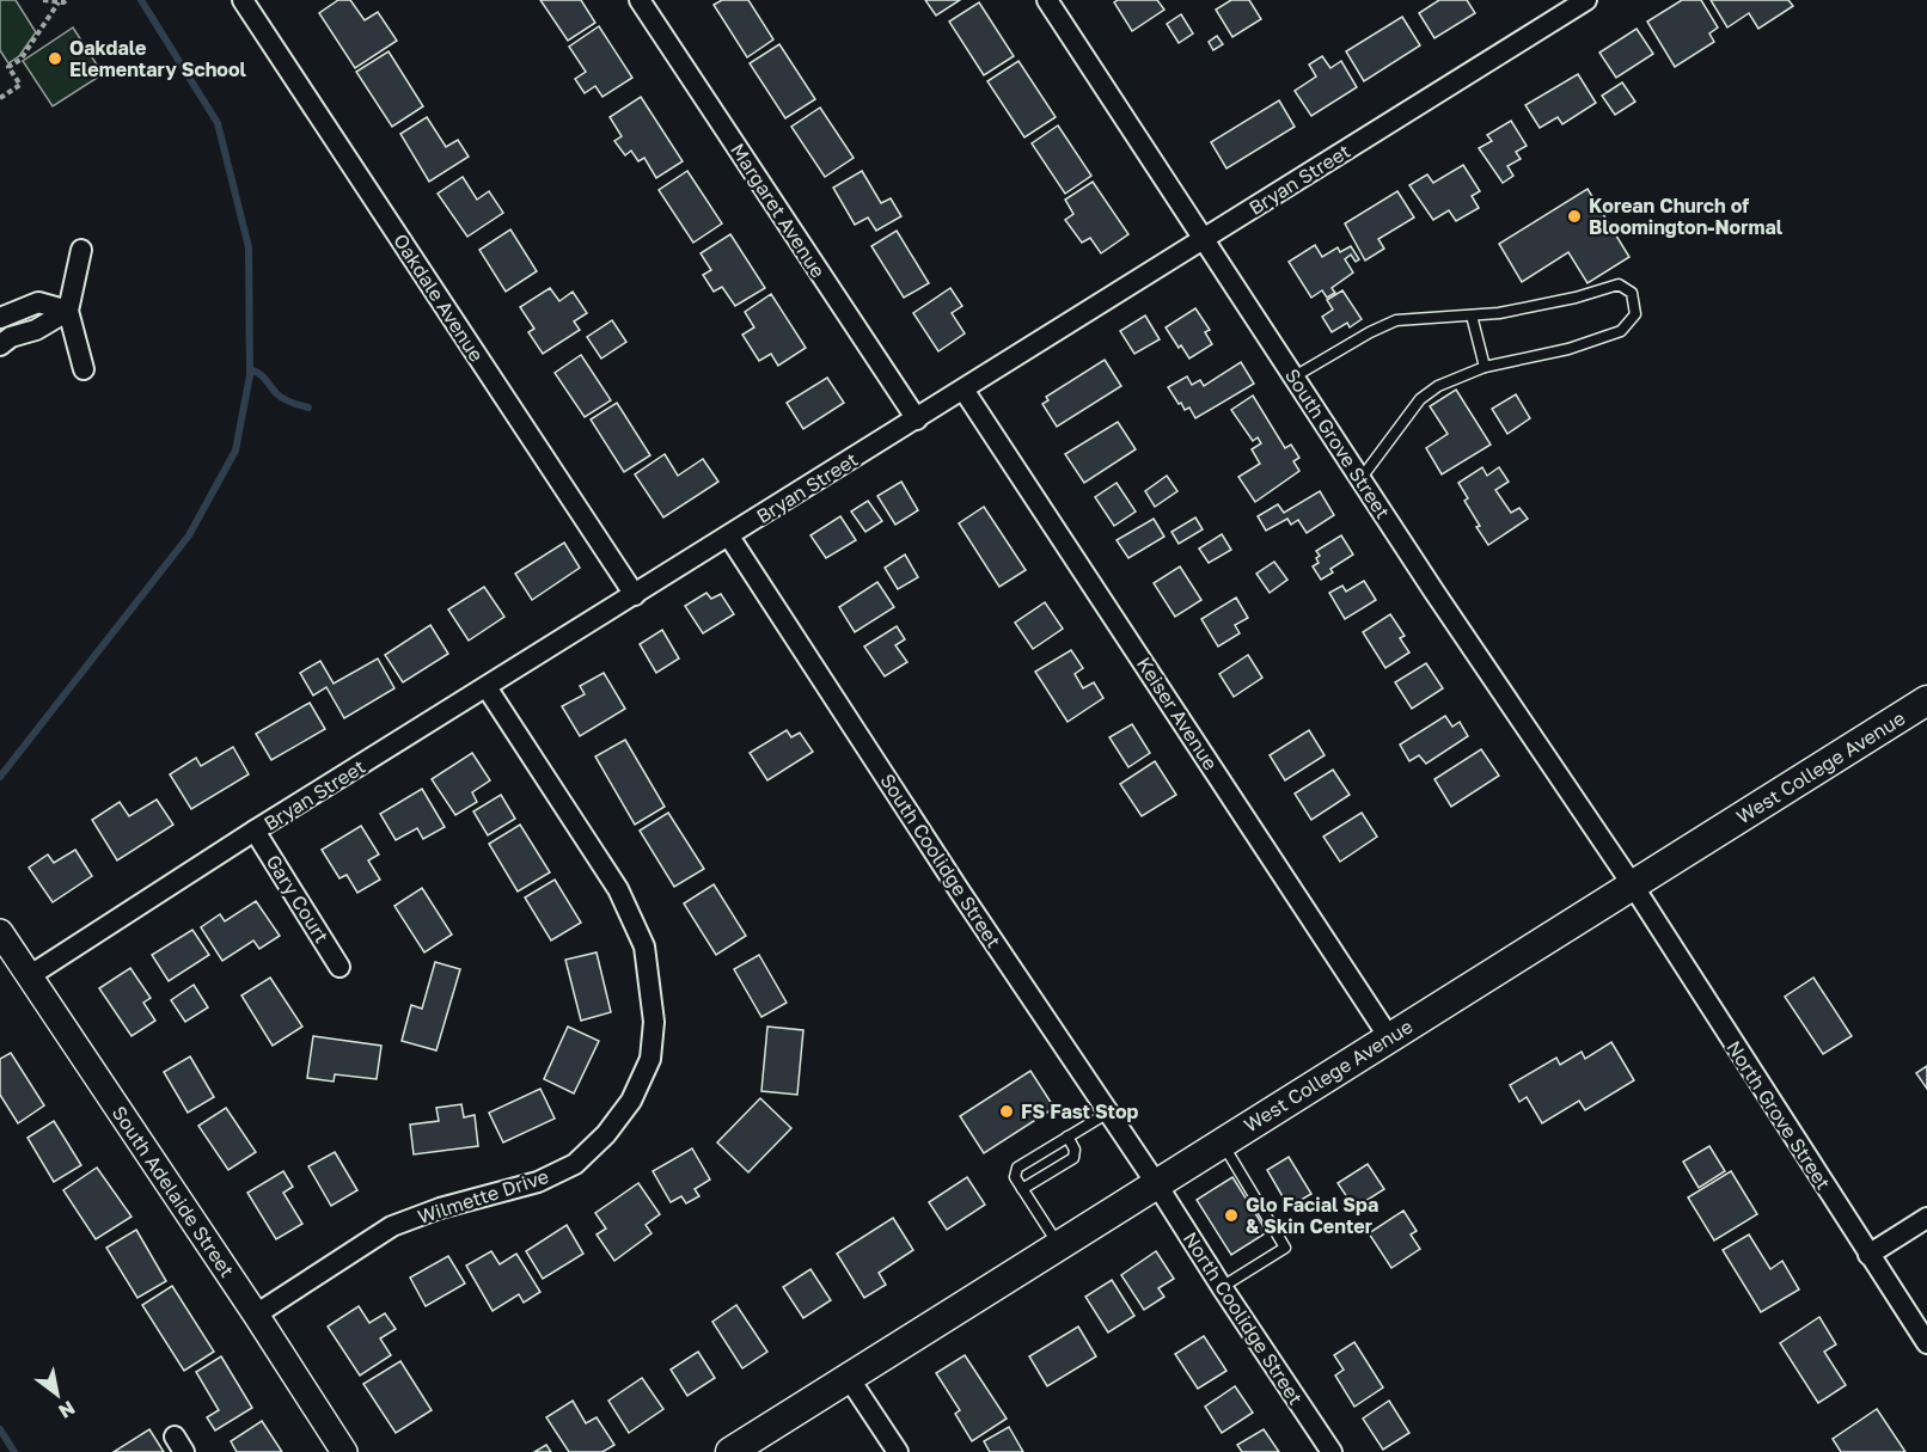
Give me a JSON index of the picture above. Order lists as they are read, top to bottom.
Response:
{
  "streets": {
    "main road": ["West College Avenue"],
    "street": [
      "Bryan Street",
      "Margaret Avenue",
      "Oakdale Avenue",
      "South Grove Street",
      "Keiser Avenue",
      "South Coolidge Street",
      "Gary Court",
      "North Grove Street",
      "South Adelaide Street",
      "Wilmette Drive",
      "North Coolidge Street"
    ]
  },
  "crossings": [
    ["Bryan Street", "Margaret Avenue"],
    ["Bryan Street", "Oakdale Avenue"],
    ["Bryan Street", "South Grove Street"],
    ["Bryan Street", "Keiser Avenue"],
    ["Bryan Street", "South Coolidge Street"],
    ["Bryan Street", "Gary Court"],
    ["Bryan Street", "South Adelaide Street"],
    ["Bryan Street", "Wilmette Drive"],
    ["South Grove Street", "West College Avenue"],
    ["South Grove Street", "North Grove Street"],
    ["Keiser Avenue", "West College Avenue"],
    ["West College Avenue", "South Coolidge Street"],
    ["West College Avenue", "North Grove Street"],
    ["West College Avenue", "North Coolidge Street"],
    ["South Coolidge Street", "North Coolidge Street"],
    ["South Adelaide Street", "Wilmette Drive"]
  ],
  "places": [
    "Oakdale Elementary School",
    "Korean Church of Bloomington-Normal",
    "FS Fast Stop",
    "Glo Facial Spa & Skin Center"
  ],
  "north": "bottom right"
}
